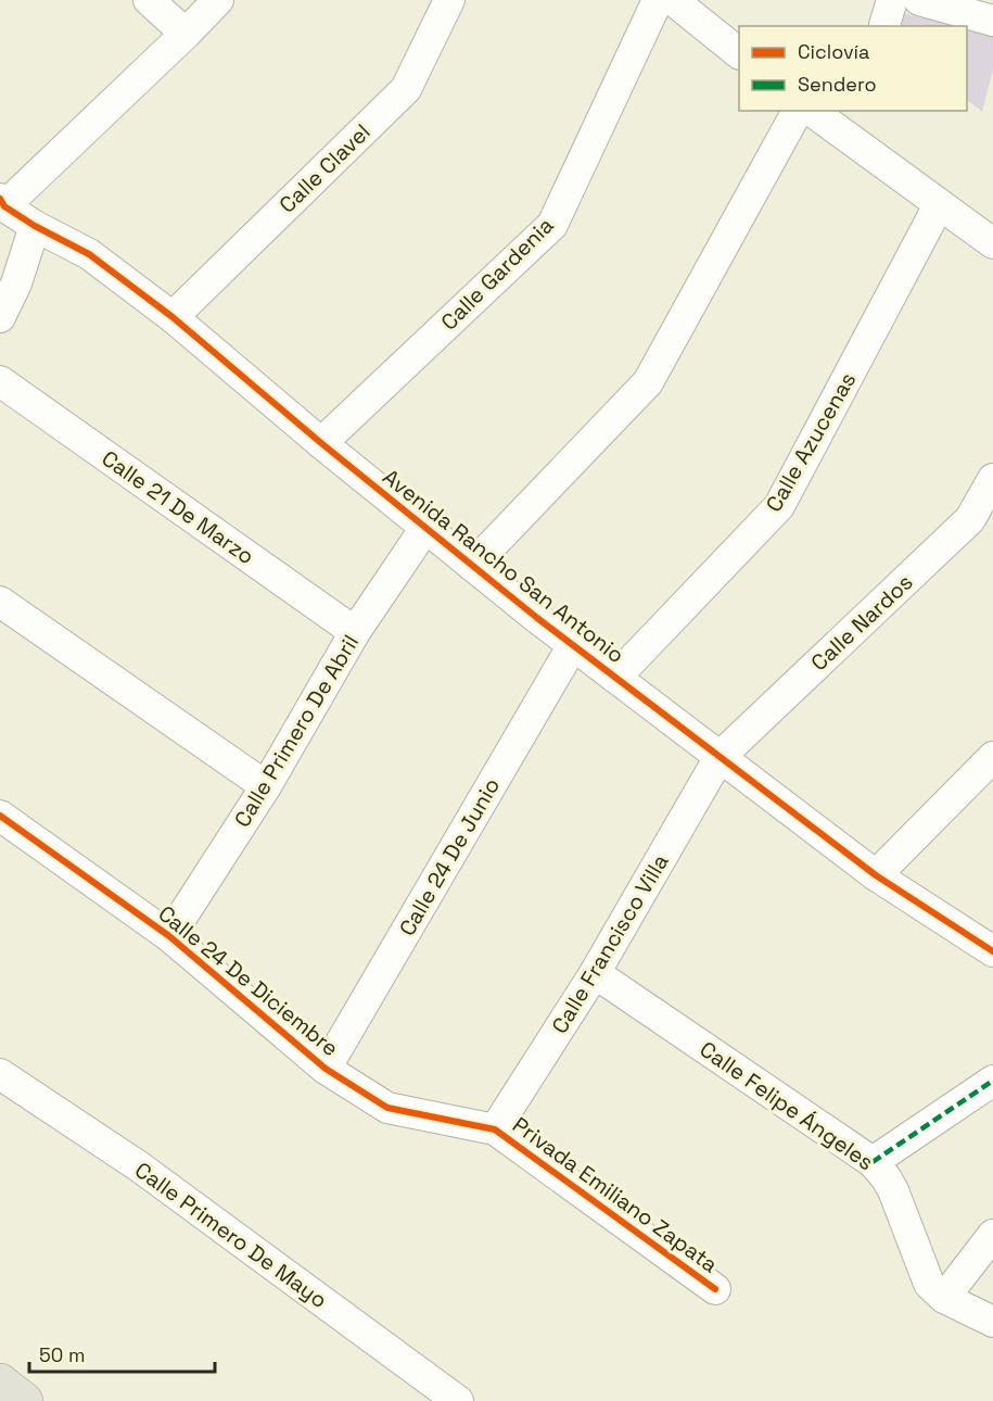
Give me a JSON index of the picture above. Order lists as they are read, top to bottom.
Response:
{
  "streets": {
    "street": [
      "Calle Clavel",
      "Calle Gardenia",
      "Calle Azucenas",
      "Calle 21 De Marzo",
      "Avenida Rancho San Antonio",
      "Calle Nardos",
      "Calle Primero De Abril",
      "Calle 24 De Junio",
      "Calle Francisco Villa",
      "Calle 24 De Diciembre",
      "Calle Felipe Ángeles",
      "Privada Emiliano Zapata",
      "Calle Primero De Mayo"
    ]
  },
  "crossings": [
    ["Calle Clavel", "Avenida Rancho San Antonio"],
    ["Calle Gardenia", "Avenida Rancho San Antonio"],
    ["Calle Azucenas", "Avenida Rancho San Antonio"],
    ["Calle 21 De Marzo", "Calle Primero De Abril"],
    ["Avenida Rancho San Antonio", "Calle Nardos"],
    ["Avenida Rancho San Antonio", "Calle Primero De Abril"],
    ["Avenida Rancho San Antonio", "Calle 24 De Junio"],
    ["Avenida Rancho San Antonio", "Calle Francisco Villa"],
    ["Calle Nardos", "Calle Francisco Villa"],
    ["Calle Primero De Abril", "Calle 24 De Diciembre"],
    ["Calle 24 De Junio", "Calle 24 De Diciembre"],
    ["Calle Francisco Villa", "Calle 24 De Diciembre"],
    ["Calle Francisco Villa", "Calle Felipe Ángeles"],
    ["Calle Francisco Villa", "Privada Emiliano Zapata"],
    ["Calle 24 De Diciembre", "Privada Emiliano Zapata"]
  ],
  "legend": ["Ciclovía", "Sendero"],
  "scale_bar": "50 m"
}
